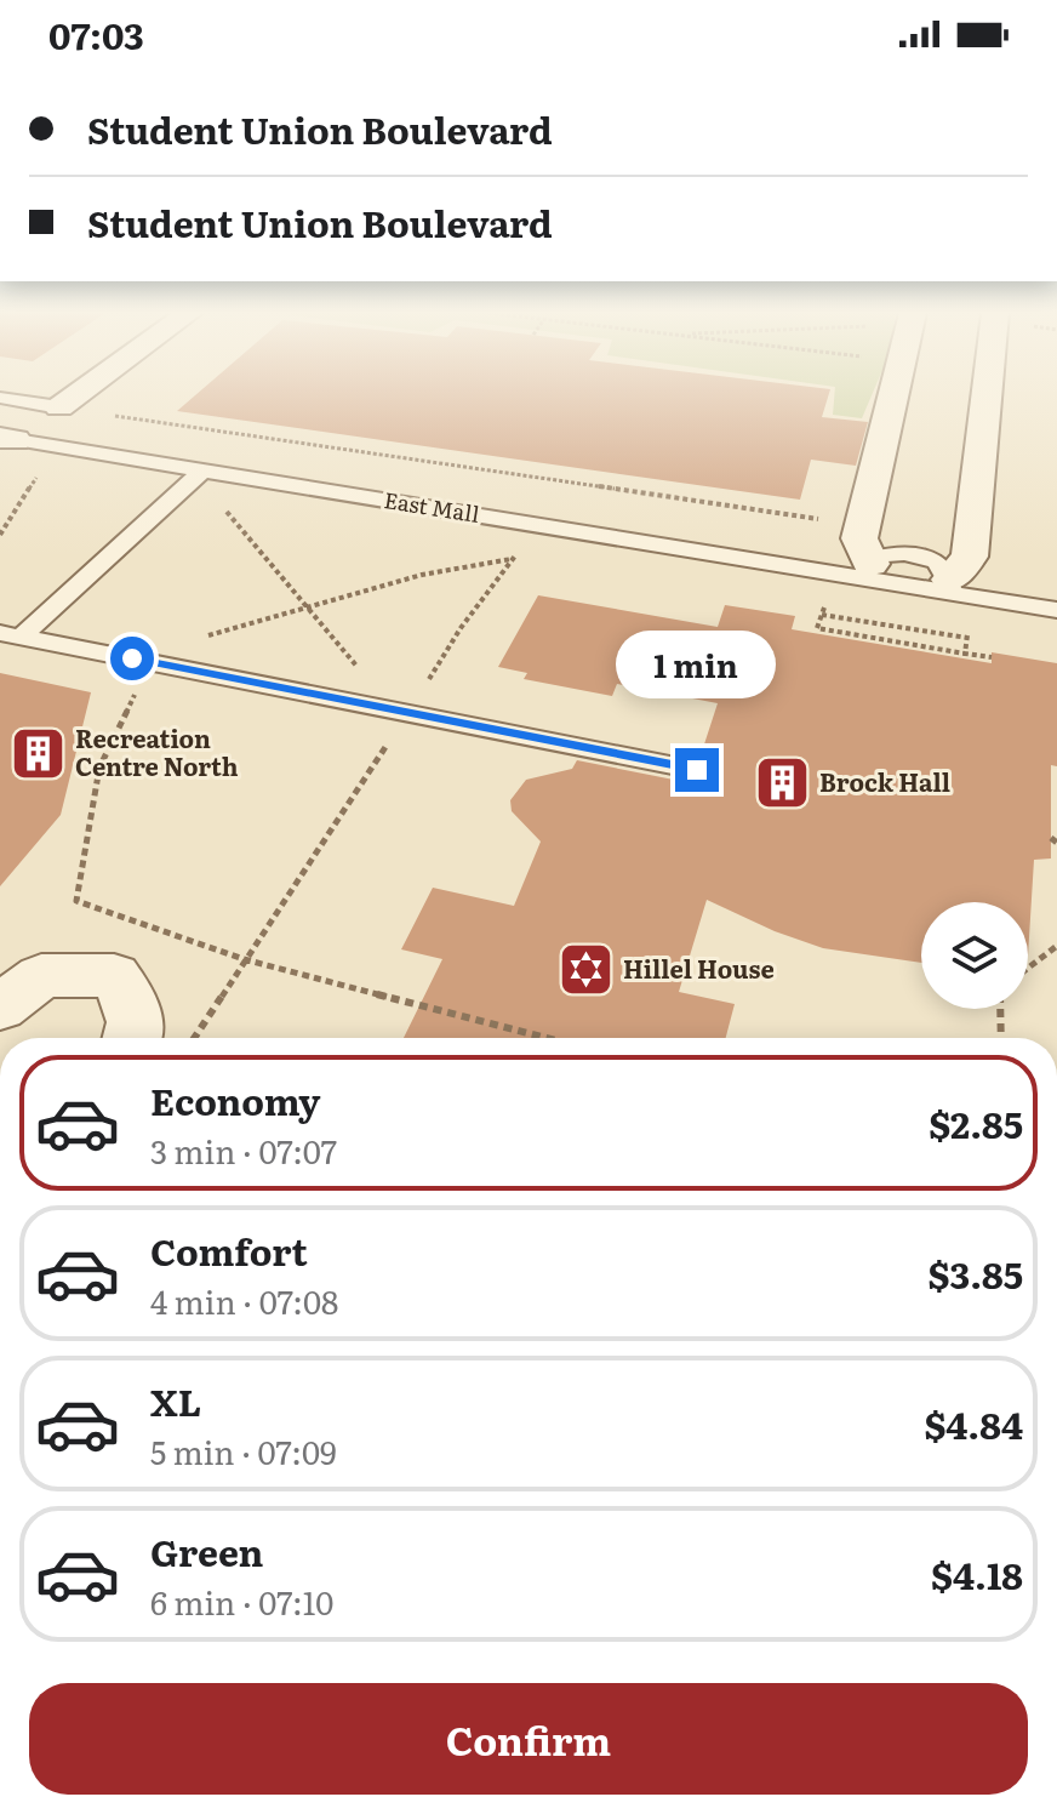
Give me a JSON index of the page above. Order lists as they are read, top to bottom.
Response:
{
  "streets": {
    "lane": ["East Mall"]
  },
  "places": {
    "building": ["Recreation Centre North", "Brock Hall"],
    "synagogue": ["Hillel House"]
  },
  "page": {
    "status": "07:03",
    "banner": ["Student Union Boulevard", "Student Union Boulevard"],
    "bubble": "1 min",
    "list": [
      {
        "name": "Economy",
        "note": "3 min · 07:07",
        "value": "$2.85"
      },
      {
        "name": "Comfort",
        "note": "4 min · 07:08",
        "value": "$3.85"
      },
      {
        "name": "XL",
        "note": "5 min · 07:09",
        "value": "$4.84"
      },
      {
        "name": "Green",
        "note": "6 min · 07:10",
        "value": "$4.18"
      }
    ],
    "buttons": "Confirm"
  }
}
